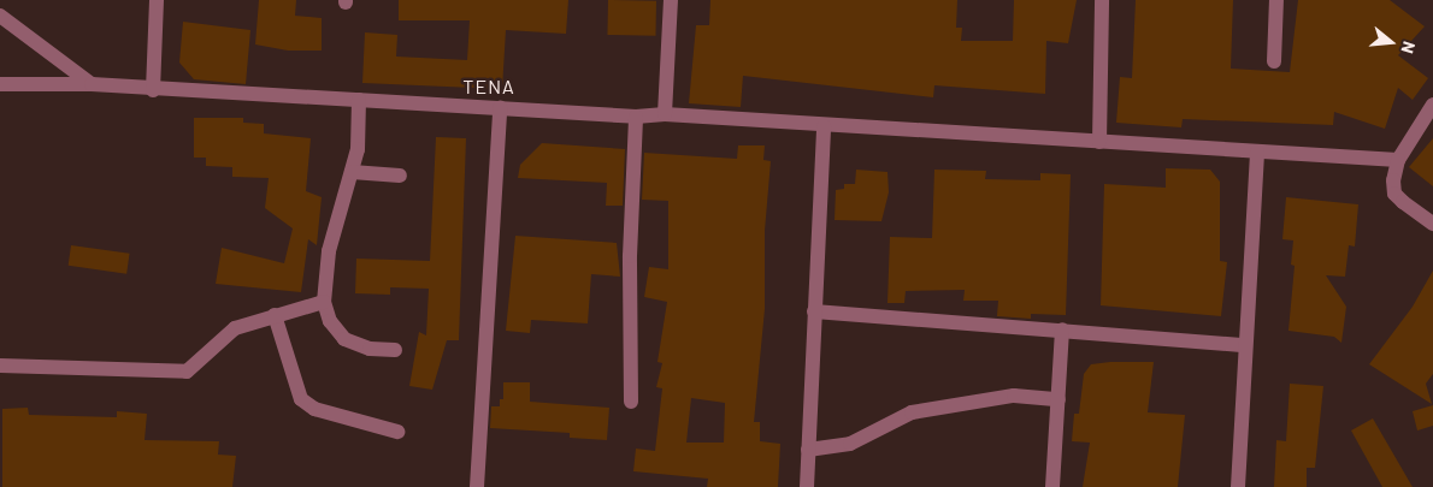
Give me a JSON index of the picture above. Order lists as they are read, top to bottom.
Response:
{
  "districts": ["TENA"],
  "north": "right"
}
